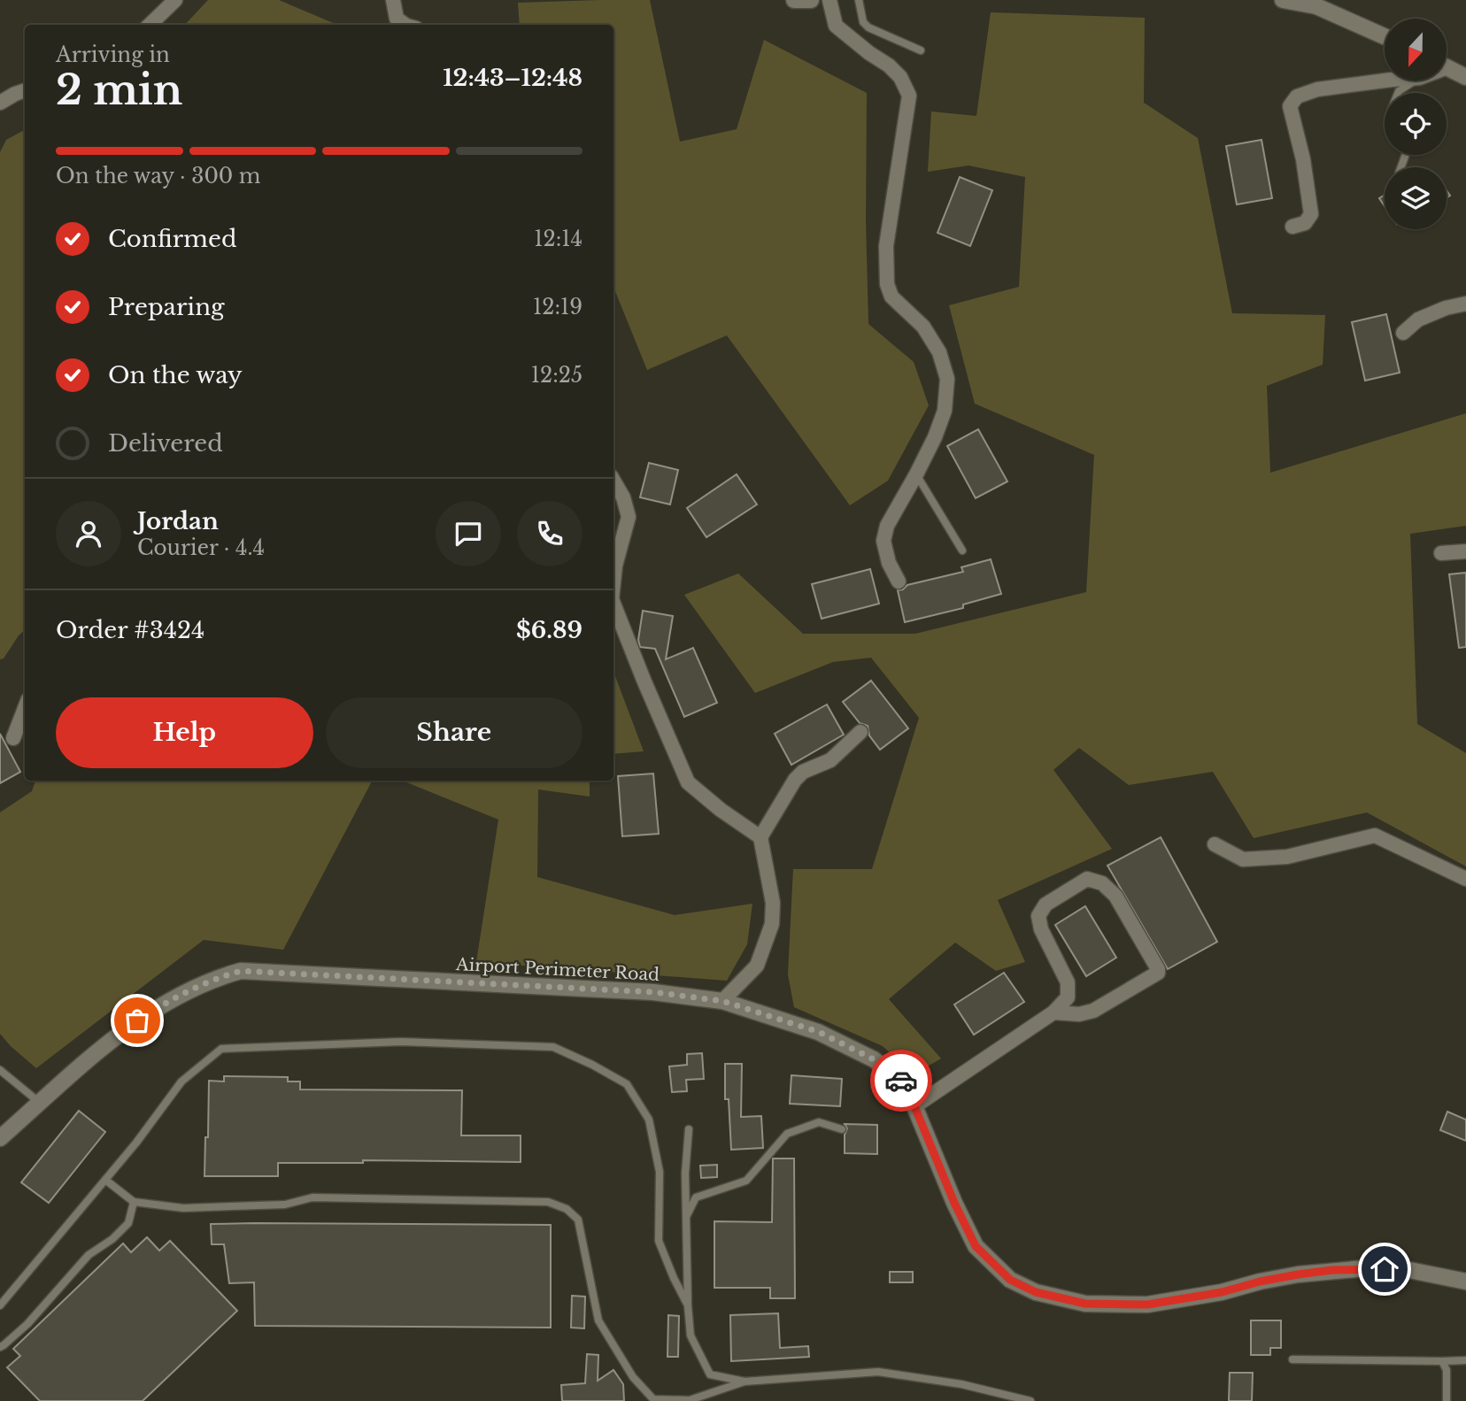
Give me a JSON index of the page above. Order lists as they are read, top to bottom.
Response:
{
  "streets": {
    "street": ["Airport Perimeter Road"]
  },
  "north": "bottom",
  "page": {
    "heading": ["2 min", "Arriving in", "12:43–12:48"],
    "panel": [
      "Jordan",
      "Courier · 4.4",
      "Order #3424",
      "$6.89"
    ],
    "bar": "On the way · 300 m",
    "list": [
      ["Confirmed", "12:14"],
      ["Preparing", "12:19"],
      ["On the way", "12:25"],
      "Delivered"
    ],
    "buttons": ["Help", "Share"]
  }
}
